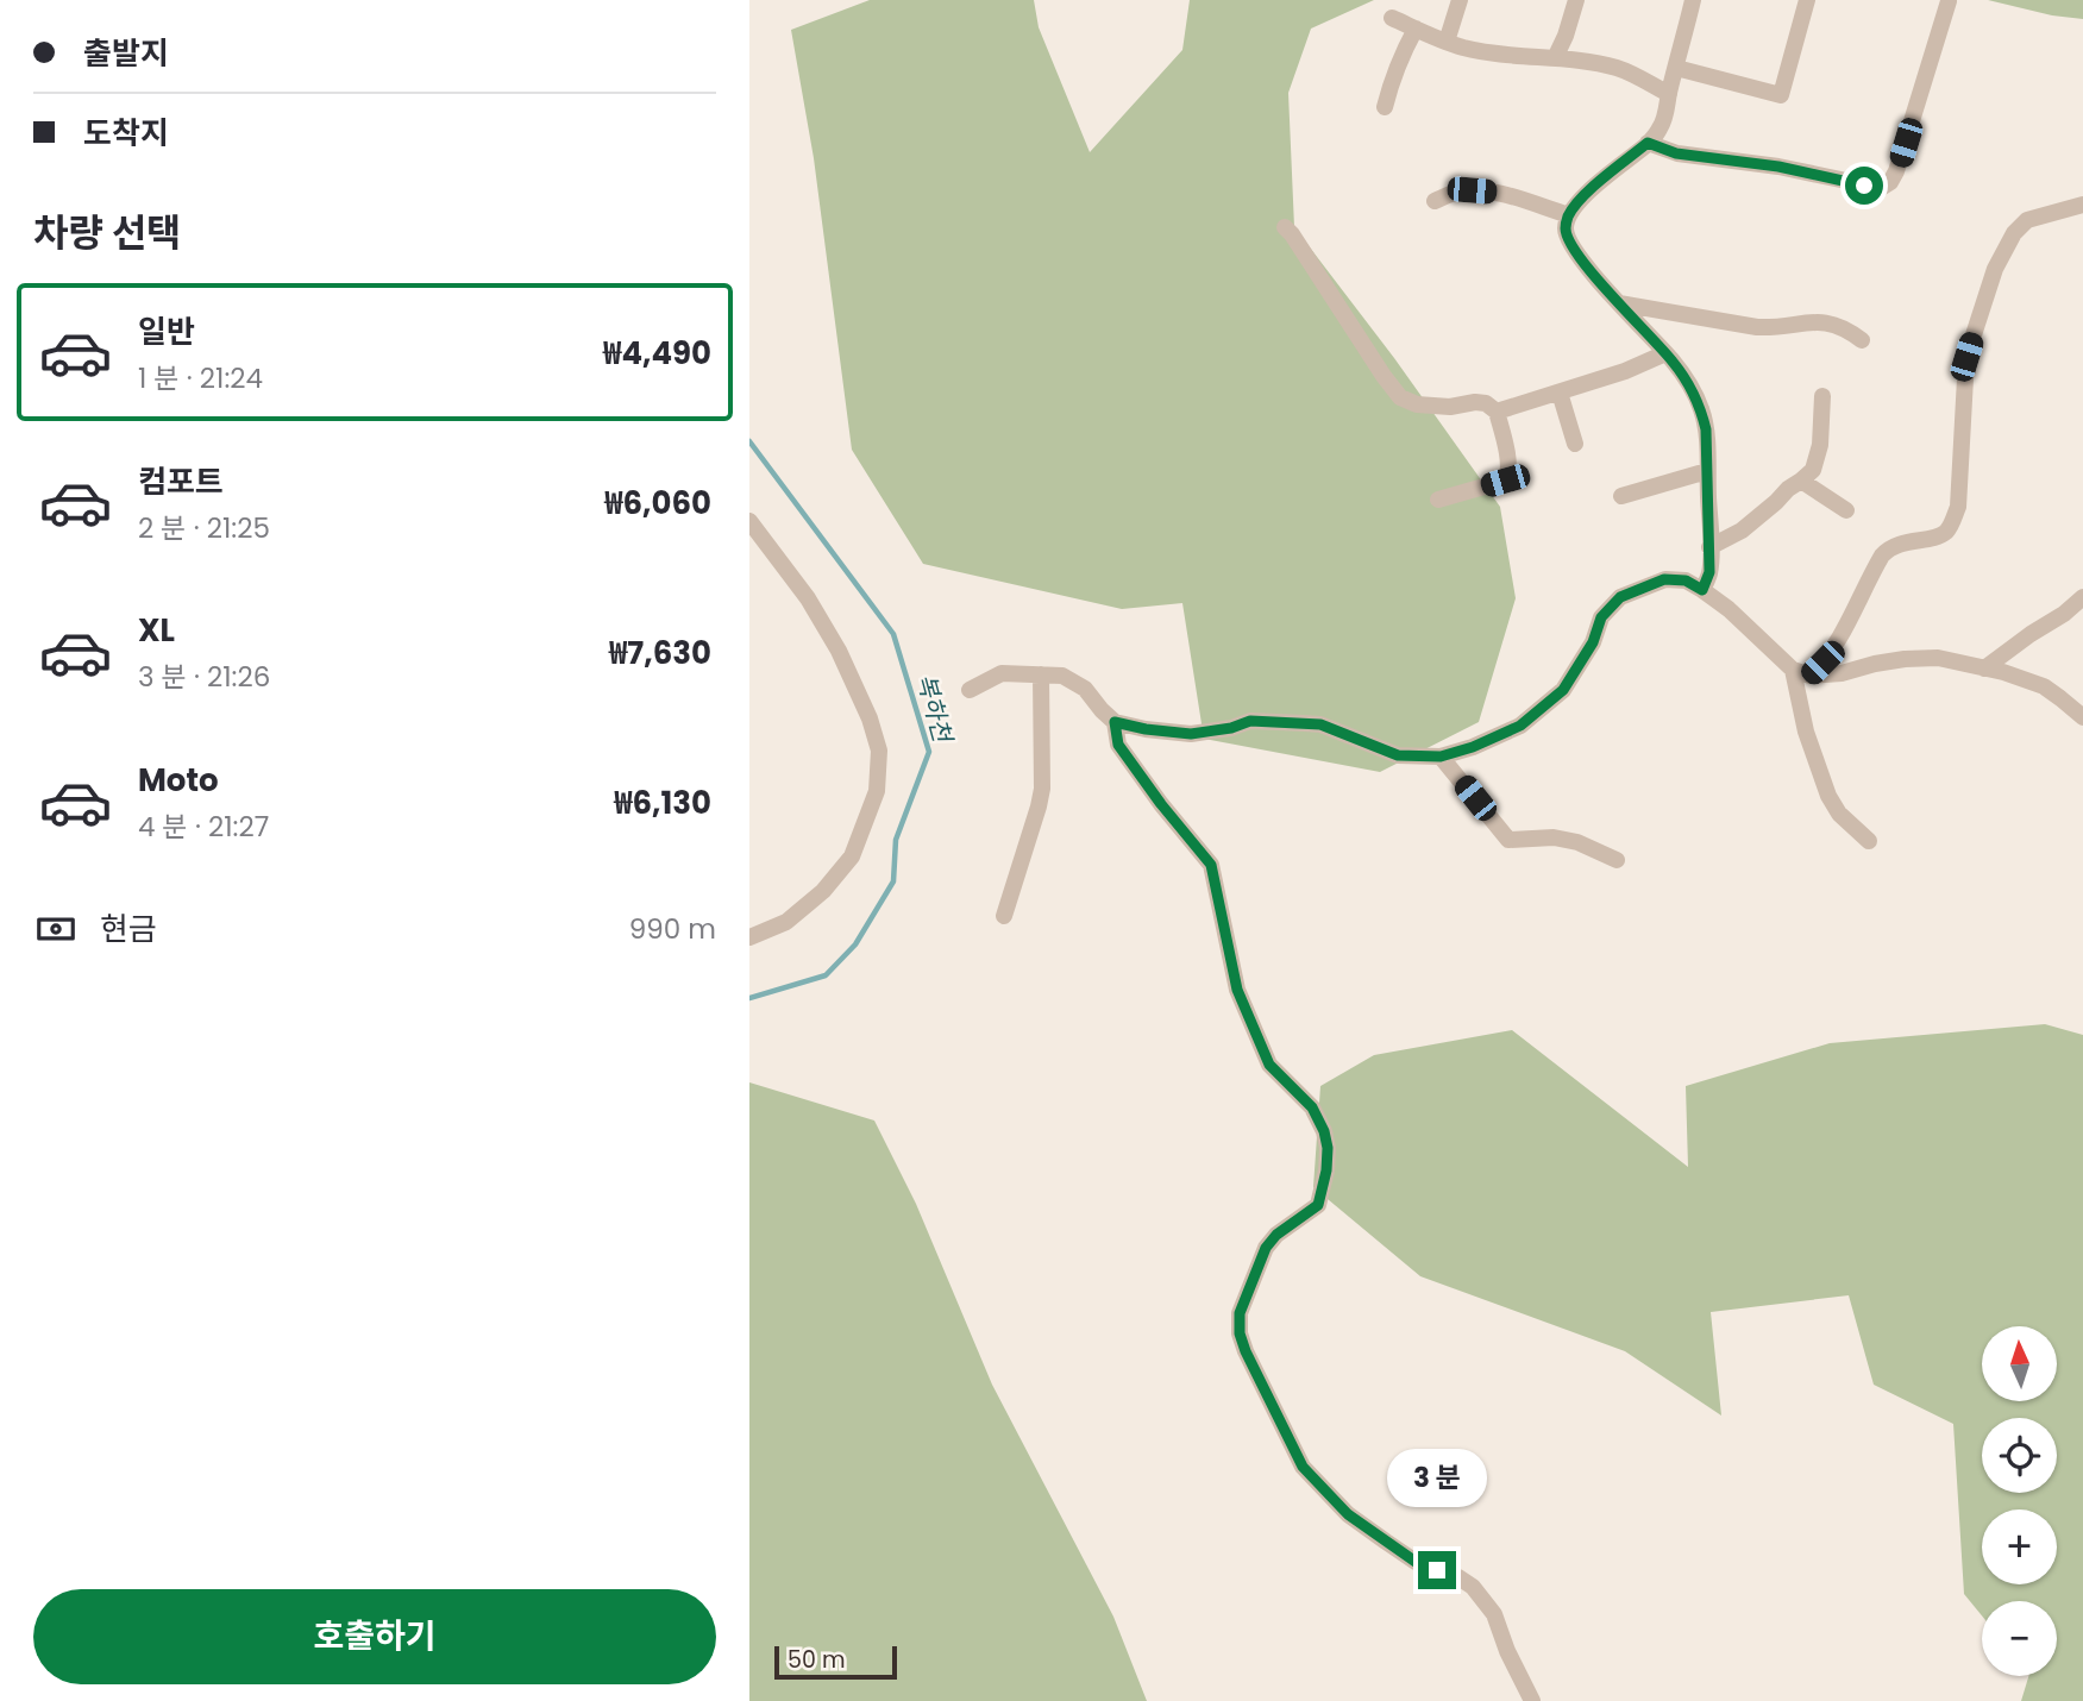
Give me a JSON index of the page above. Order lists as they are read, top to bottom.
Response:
{
  "water": ["복하천"],
  "scale_bar": "50 m",
  "north": "top",
  "page": {
    "banner": ["출발지", "도착지"],
    "heading": "차량 선택",
    "list": [
      {
        "name": "일반",
        "note": "1 분 · 21:24",
        "value": "₩4,490"
      },
      {
        "name": "컴포트",
        "note": "2 분 · 21:25",
        "value": "₩6,060"
      },
      {
        "name": "XL",
        "note": "3 분 · 21:26",
        "value": "₩7,630"
      },
      {
        "name": "Moto",
        "note": "4 분 · 21:27",
        "value": "₩6,130"
      }
    ],
    "pay": ["현금", "990 m"],
    "map_buttons": ["+", "−"],
    "bubble": "3 분",
    "buttons": "호출하기",
    "scale": "50 m"
  }
}
